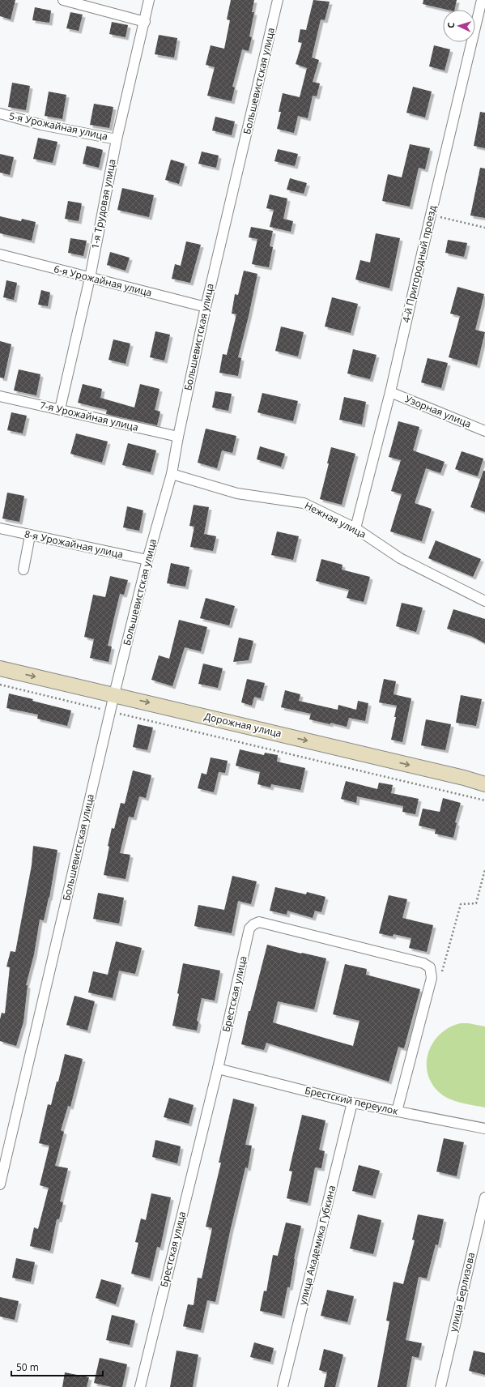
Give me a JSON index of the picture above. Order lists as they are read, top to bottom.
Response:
{
  "streets": {
    "street": [
      "Большевистская улица",
      "5-я Урожайная улица",
      "1-я Трудовая улица",
      "4-й Пригородный проезд",
      "6-я Урожайная улица",
      "Узорная улица",
      "7-я Урожайная улица",
      "Нежная улица",
      "8-я Урожайная улица",
      "Дорожная улица",
      "Брестская улица",
      "Брестский переулок",
      "улица Академика Губкина",
      "улица Берлизова"
    ]
  },
  "crossings": [
    ["Большевистская улица", "6-я Урожайная улица"],
    ["Большевистская улица", "7-я Урожайная улица"],
    ["Большевистская улица", "Нежная улица"],
    ["Большевистская улица", "8-я Урожайная улица"],
    ["Большевистская улица", "Дорожная улица"],
    ["5-я Урожайная улица", "1-я Трудовая улица"],
    ["1-я Трудовая улица", "6-я Урожайная улица"],
    ["1-я Трудовая улица", "7-я Урожайная улица"],
    ["4-й Пригородный проезд", "Узорная улица"],
    ["4-й Пригородный проезд", "Нежная улица"],
    ["Брестская улица", "Брестский переулок"],
    ["Брестский переулок", "улица Академика Губкина"]
  ],
  "one_way": ["Дорожная улица"],
  "scale_bar": "50 m",
  "north": "left"
}
